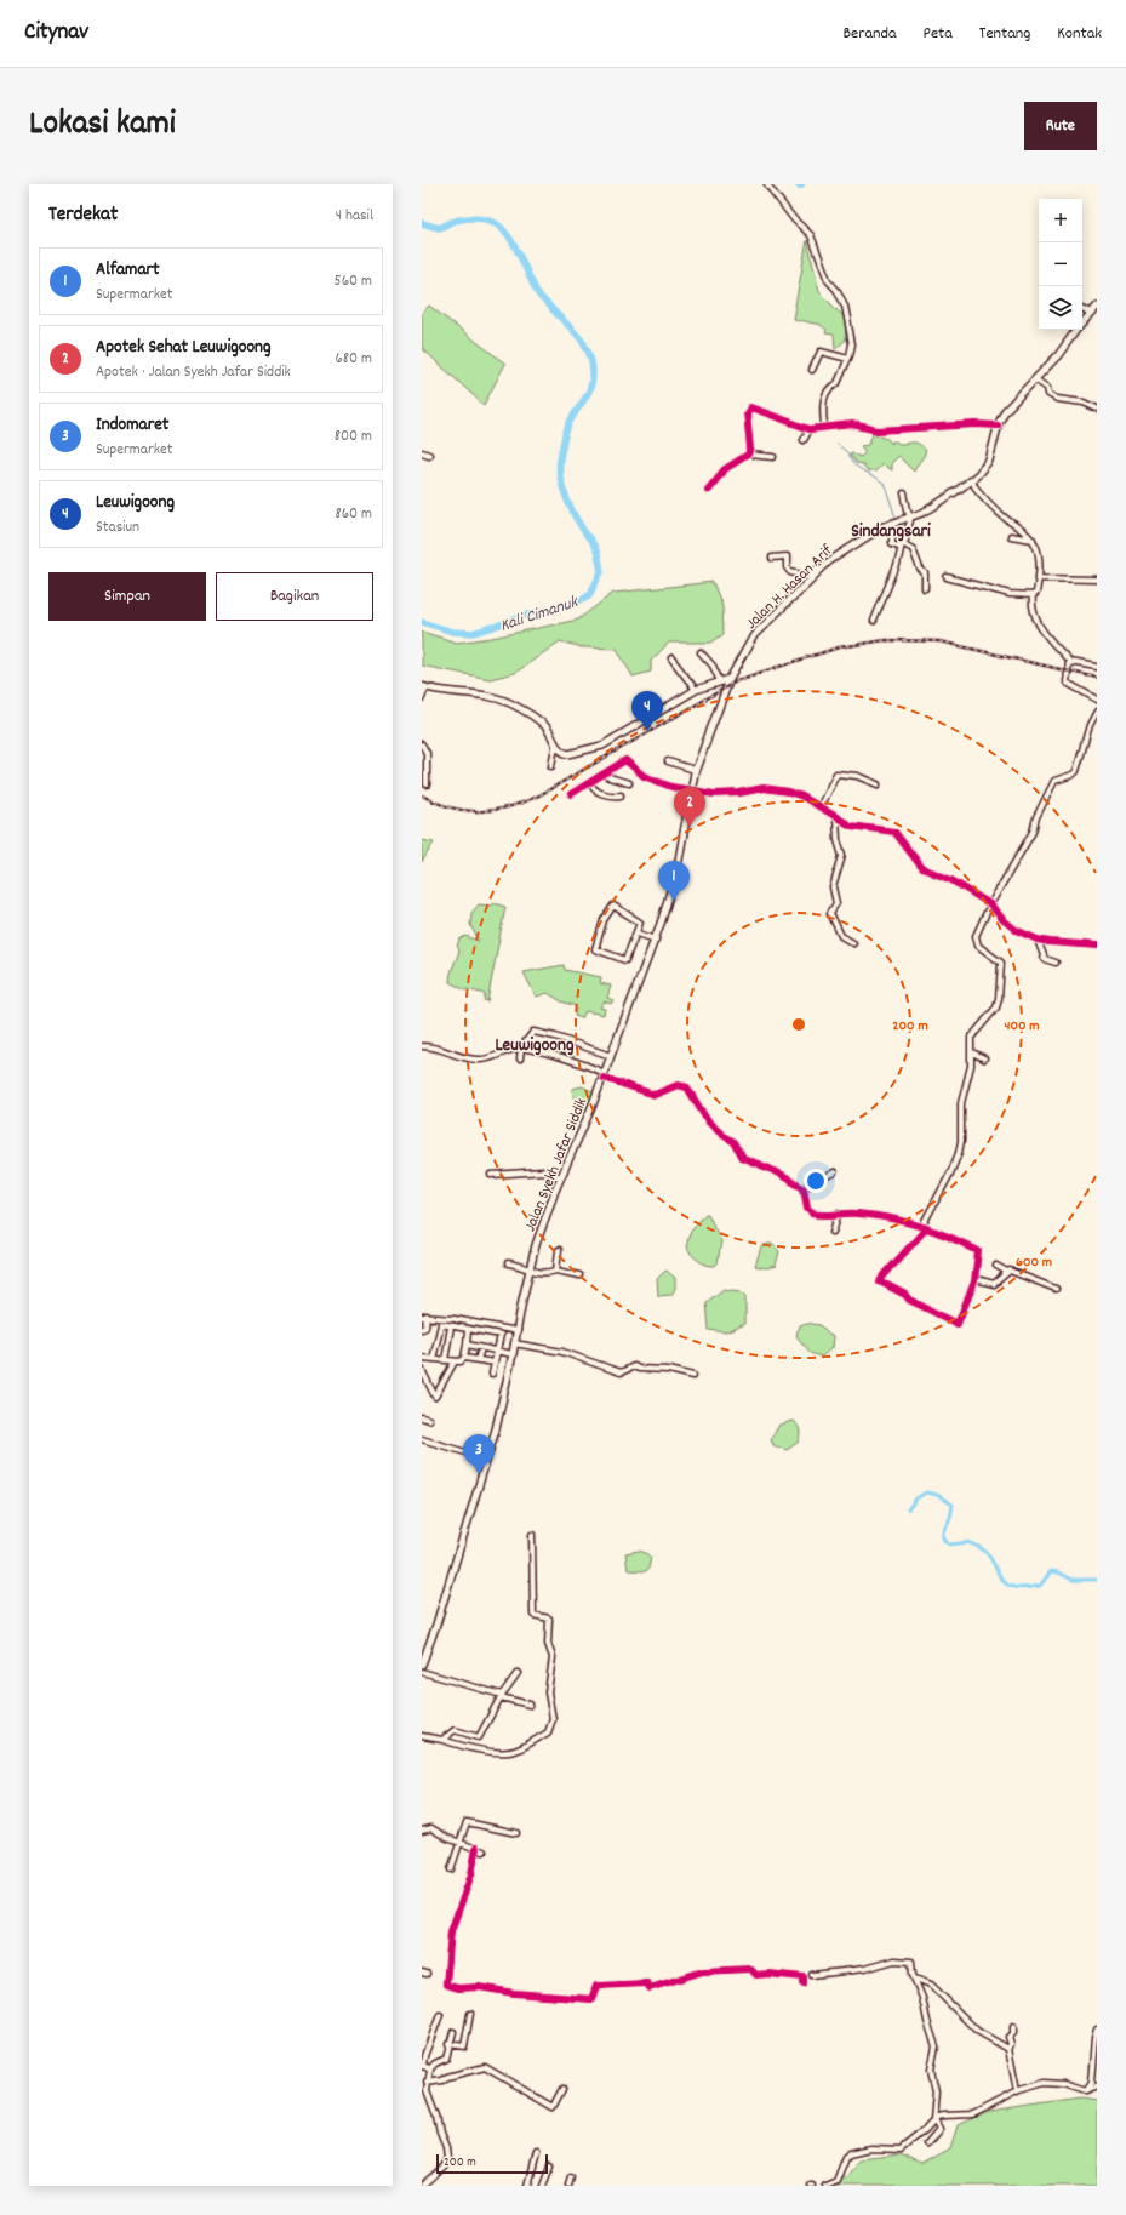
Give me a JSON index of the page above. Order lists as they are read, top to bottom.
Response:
{
  "streets": {
    "main road": ["Jalan H. Hasan Arif", "Jalan Syekh Jafar Siddik"]
  },
  "crossings": [
    ["Jalan H. Hasan Arif", "Jalan Syekh Jafar Siddik"]
  ],
  "districts": ["Sindangsari", "Leuwigoong"],
  "water": ["Kali Cimanuk"],
  "scale_bar": "200 m",
  "page": {
    "header": "Citynav",
    "nav": [
      "Beranda",
      "Peta",
      "Tentang",
      "Kontak"
    ],
    "title": "Lokasi kami",
    "buttons": [
      "Rute",
      ["Simpan", "Bagikan"]
    ],
    "heading": ["Terdekat", "4 hasil"],
    "map_buttons": ["+", "−"],
    "list": [
      {
        "mark": "1",
        "name": "Alfamart",
        "note": "Supermarket",
        "value": "560 m"
      },
      {
        "mark": "2",
        "name": "Apotek Sehat Leuwigoong",
        "note": "Apotek · Jalan Syekh Jafar Siddik",
        "value": "680 m"
      },
      {
        "mark": "3",
        "name": "Indomaret",
        "note": "Supermarket",
        "value": "800 m"
      },
      {
        "mark": "4",
        "name": "Leuwigoong",
        "note": "Stasiun",
        "value": "860 m"
      }
    ],
    "pins": [
      "4",
      "2",
      "1",
      "3"
    ],
    "scale": "200 m"
  },
  "rings": ["200 m", "400 m", "600 m"]
}
